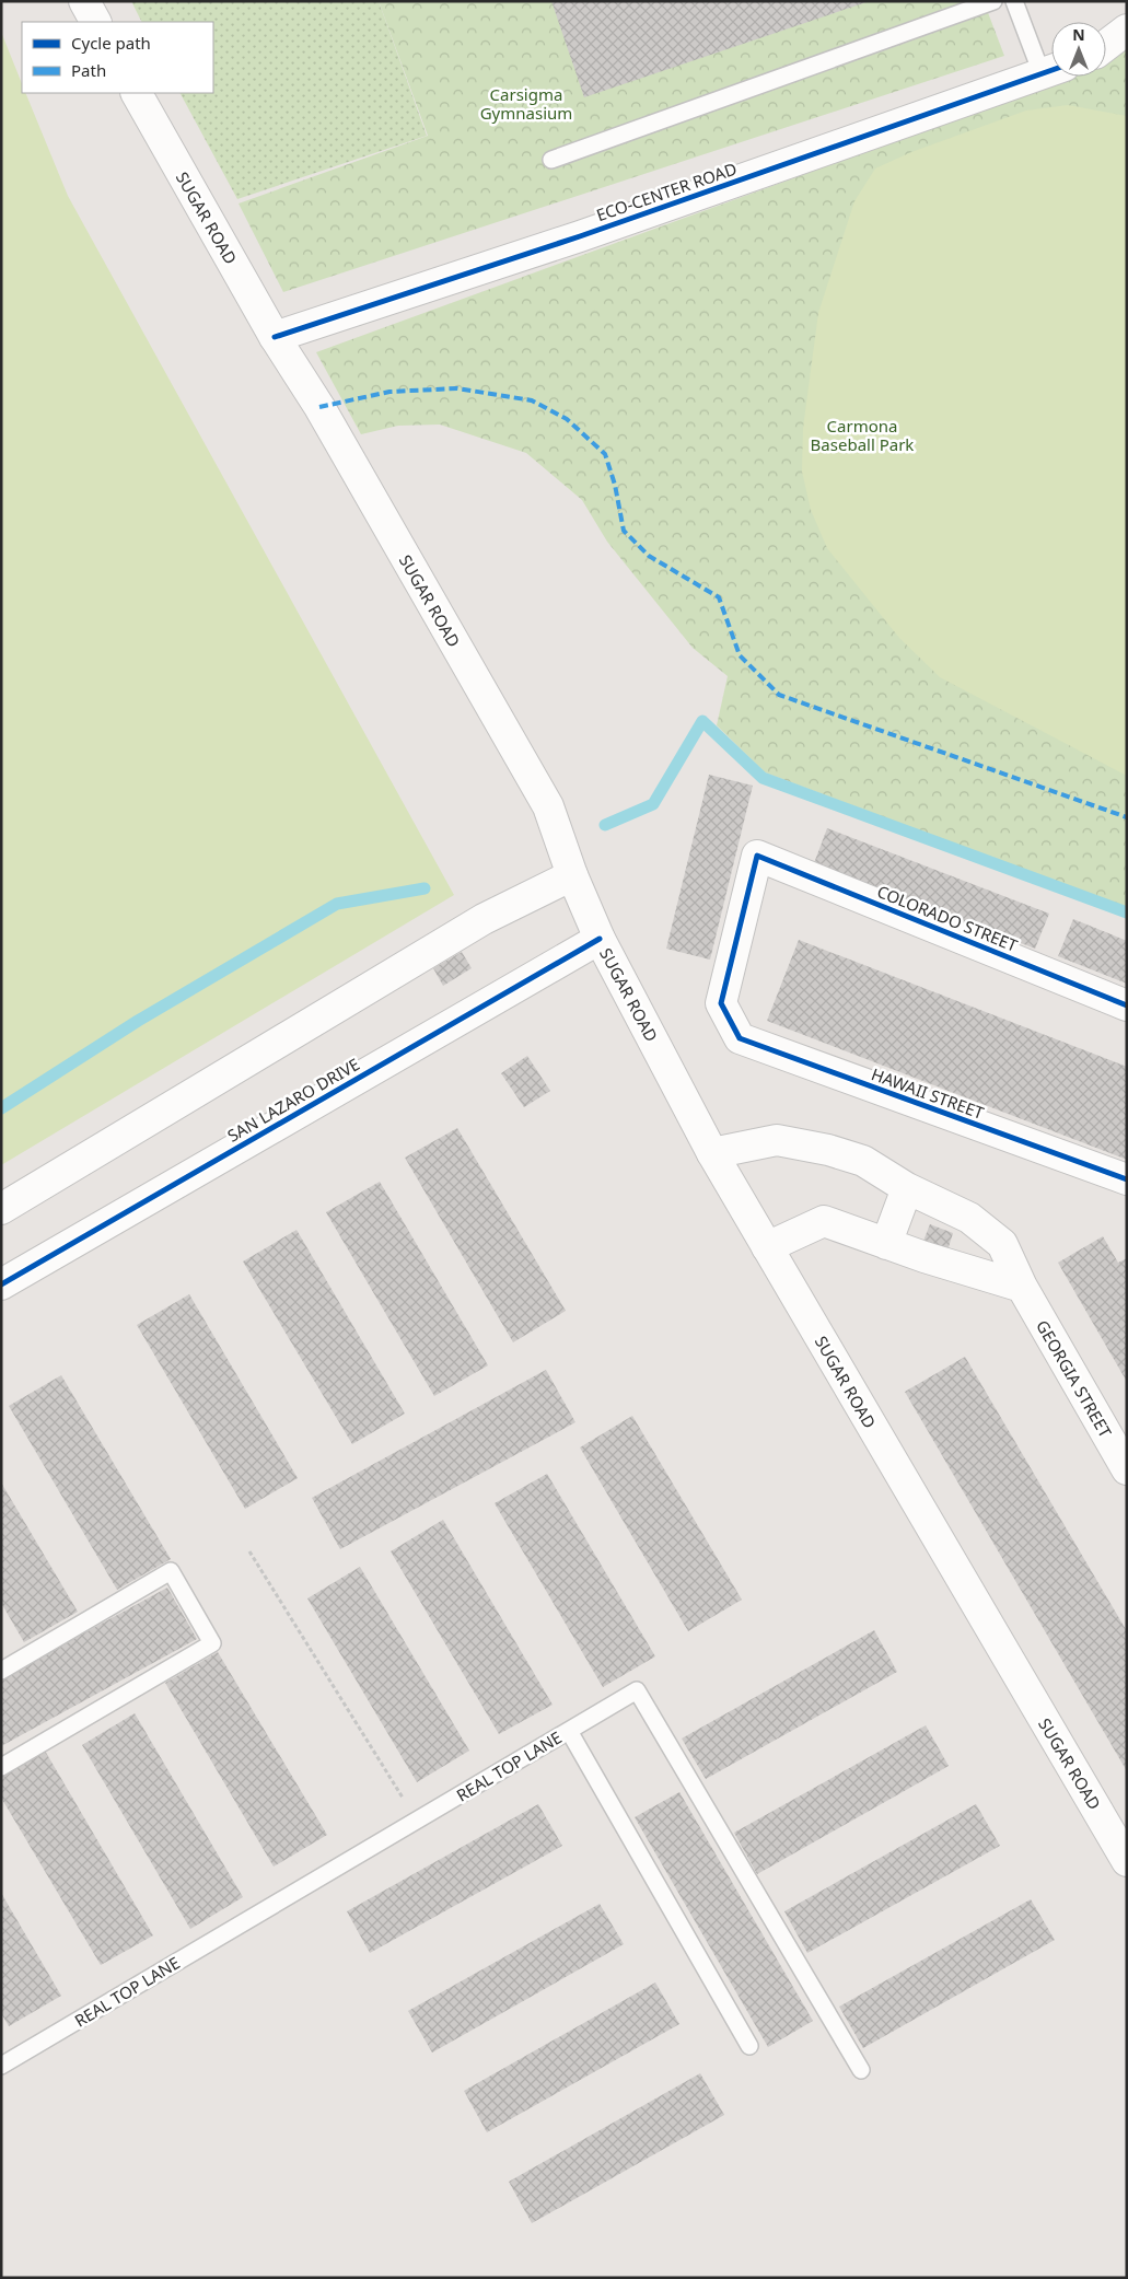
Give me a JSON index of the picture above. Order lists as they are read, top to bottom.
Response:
{
  "streets": {
    "street": [
      "ECO-CENTER ROAD",
      "SUGAR ROAD",
      "COLORADO STREET",
      "HAWAII STREET",
      "SAN LAZARO DRIVE",
      "GEORGIA STREET"
    ],
    "lane": ["REAL TOP LANE"]
  },
  "crossings": [
    ["ECO-CENTER ROAD", "SUGAR ROAD"],
    ["SUGAR ROAD", "SAN LAZARO DRIVE"],
    ["COLORADO STREET", "HAWAII STREET"]
  ],
  "parks": ["Carsigma Gymnasium", "Carmona Baseball Park"],
  "legend": ["Cycle path", "Path"],
  "north": "top"
}
